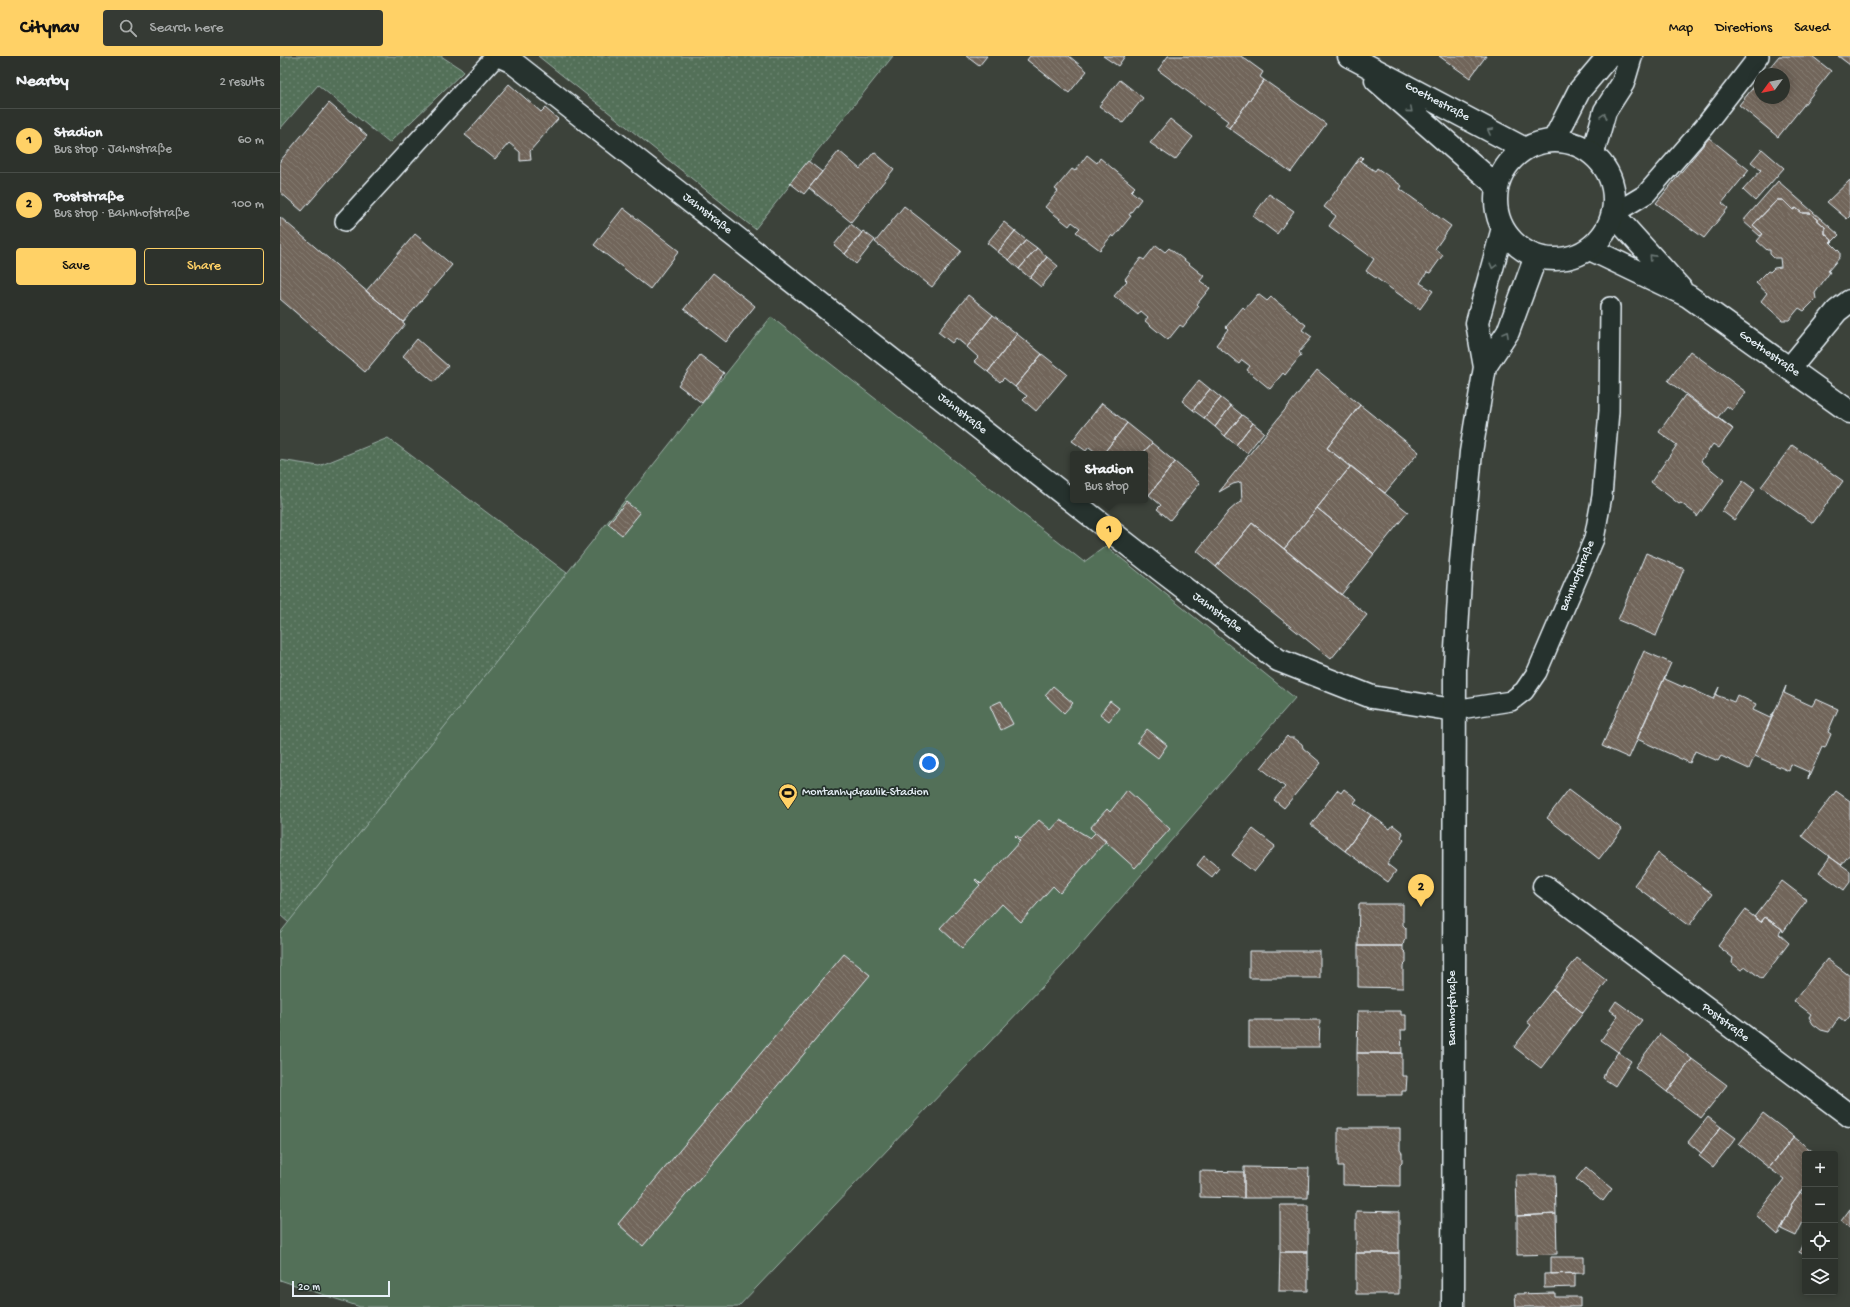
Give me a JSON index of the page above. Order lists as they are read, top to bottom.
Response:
{
  "streets": {
    "street": [
      "Goethestraße",
      "Jahnstraße",
      "Bahnhofstraße",
      "Poststraße"
    ]
  },
  "crossings": [
    ["Goethestraße", "Bahnhofstraße"],
    ["Jahnstraße", "Bahnhofstraße"]
  ],
  "places": {
    "sports": ["Montanhydraulik-Stadion"]
  },
  "scale_bar": "20 m",
  "north": "bottom left",
  "page": {
    "header": "Citynav",
    "search": "Search here",
    "nav": ["Map", "Directions", "Saved"],
    "heading": ["Nearby", "2 results"],
    "list": [
      {
        "mark": "1",
        "name": "Stadion",
        "note": "Bus stop · Jahnstraße",
        "value": "60 m"
      },
      {
        "mark": "2",
        "name": "Poststraße",
        "note": "Bus stop · Bahnhofstraße",
        "value": "100 m"
      }
    ],
    "buttons": ["Save", "Share"],
    "popup": ["Stadion", "Bus stop"],
    "pins": ["1", "2"],
    "map_buttons": ["+", "−"],
    "scale": "20 m"
  }
}
